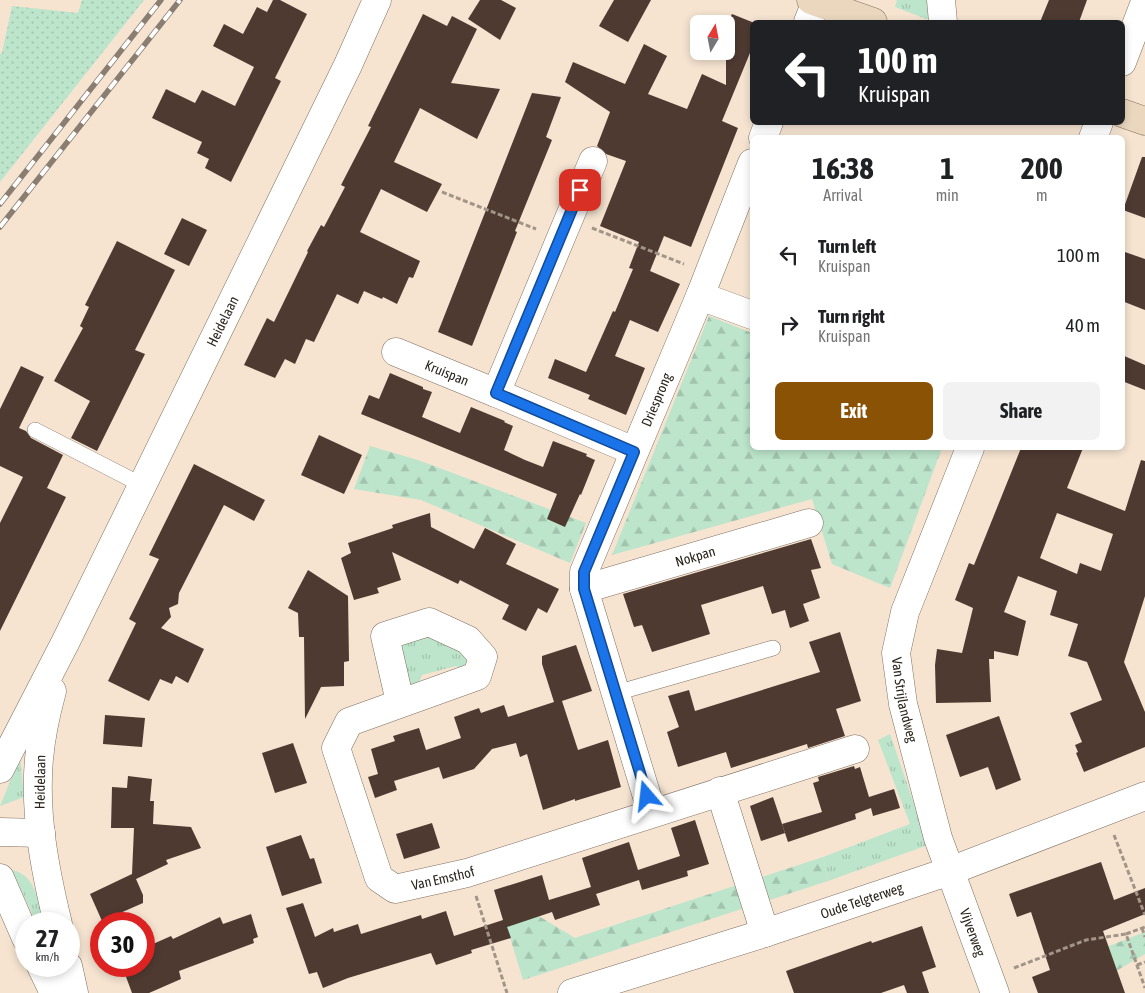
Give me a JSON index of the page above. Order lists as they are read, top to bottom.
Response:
{
  "streets": {
    "street": [
      "Heidelaan",
      "Kruispan",
      "Driesprong",
      "Nokpan",
      "Van Strijlandweg",
      "Van Emsthof",
      "Oude Telgterweg",
      "Vijverweg"
    ]
  },
  "crossings": [
    ["Kruispan", "Driesprong"],
    ["Driesprong", "Nokpan"],
    ["Driesprong", "Van Emsthof"],
    ["Van Strijlandweg", "Oude Telgterweg"],
    ["Van Strijlandweg", "Vijverweg"],
    ["Oude Telgterweg", "Vijverweg"]
  ],
  "north": "top",
  "page": {
    "turn": ["100 m", "Kruispan"],
    "eta": [
      "16:38",
      "Arrival",
      "1",
      "min",
      "200",
      "m"
    ],
    "list": [
      {
        "name": "Turn left",
        "note": "Kruispan",
        "value": "100 m"
      },
      {
        "name": "Turn right",
        "note": "Kruispan",
        "value": "40 m"
      }
    ],
    "buttons": ["Exit", "Share"],
    "speed": "27 km/h",
    "limit": "30"
  }
}
